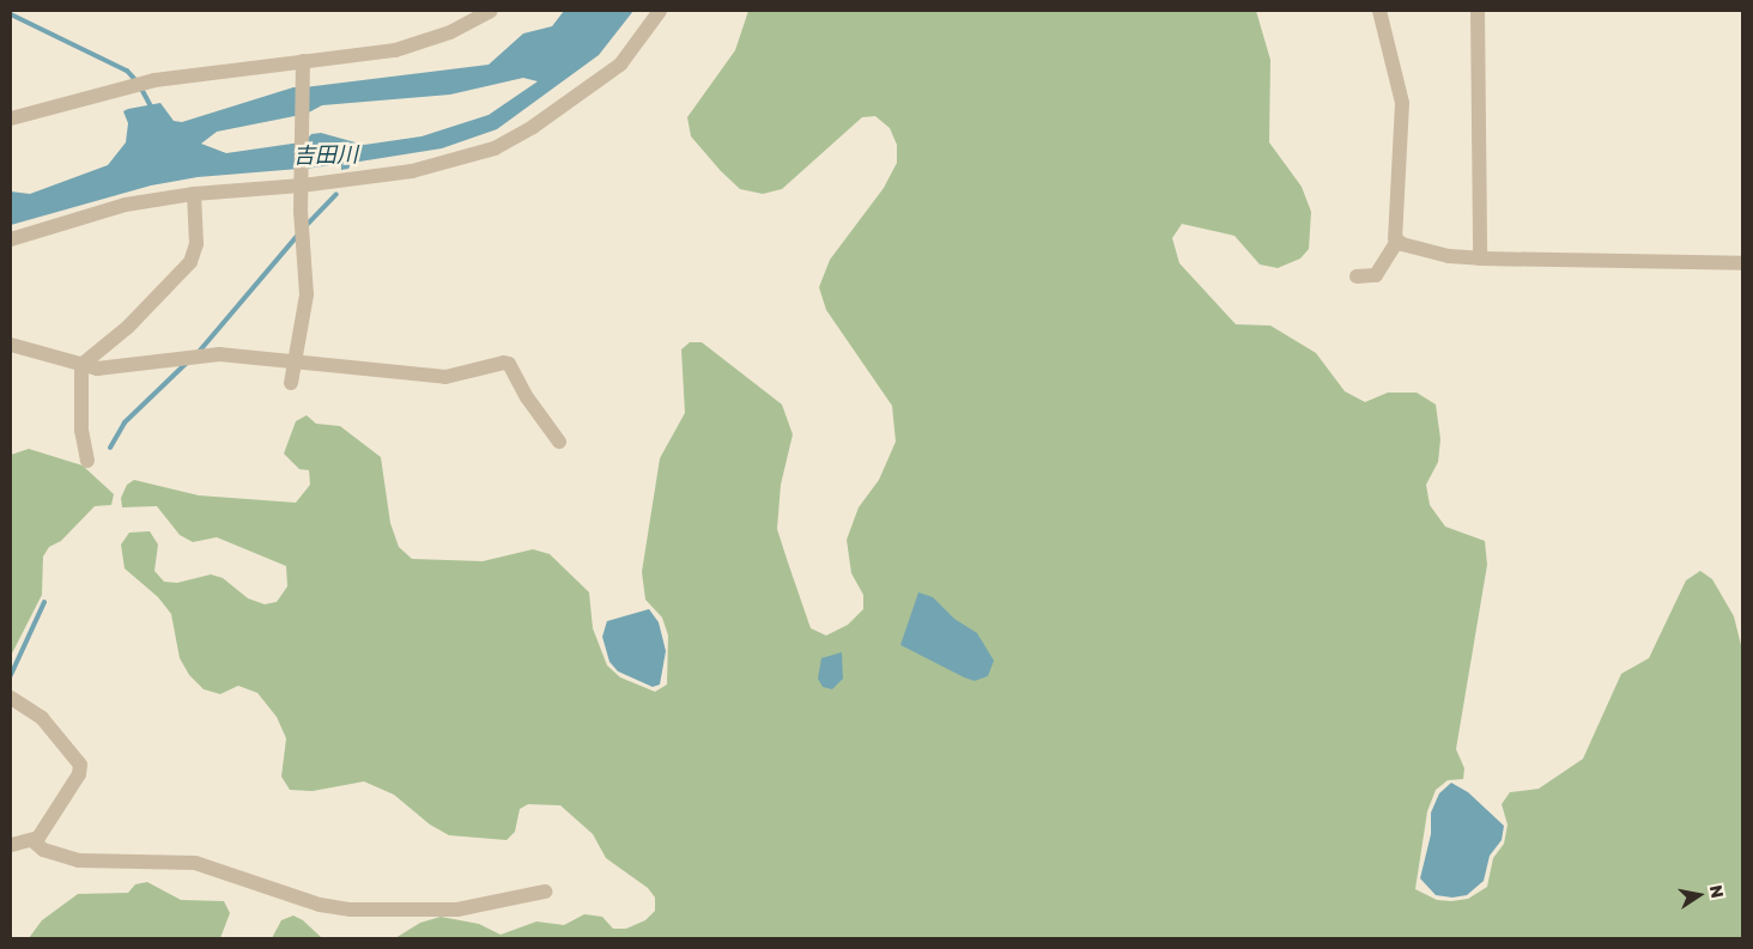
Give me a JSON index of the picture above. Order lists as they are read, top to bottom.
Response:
{
  "water": ["吉田川"],
  "north": "right"
}
